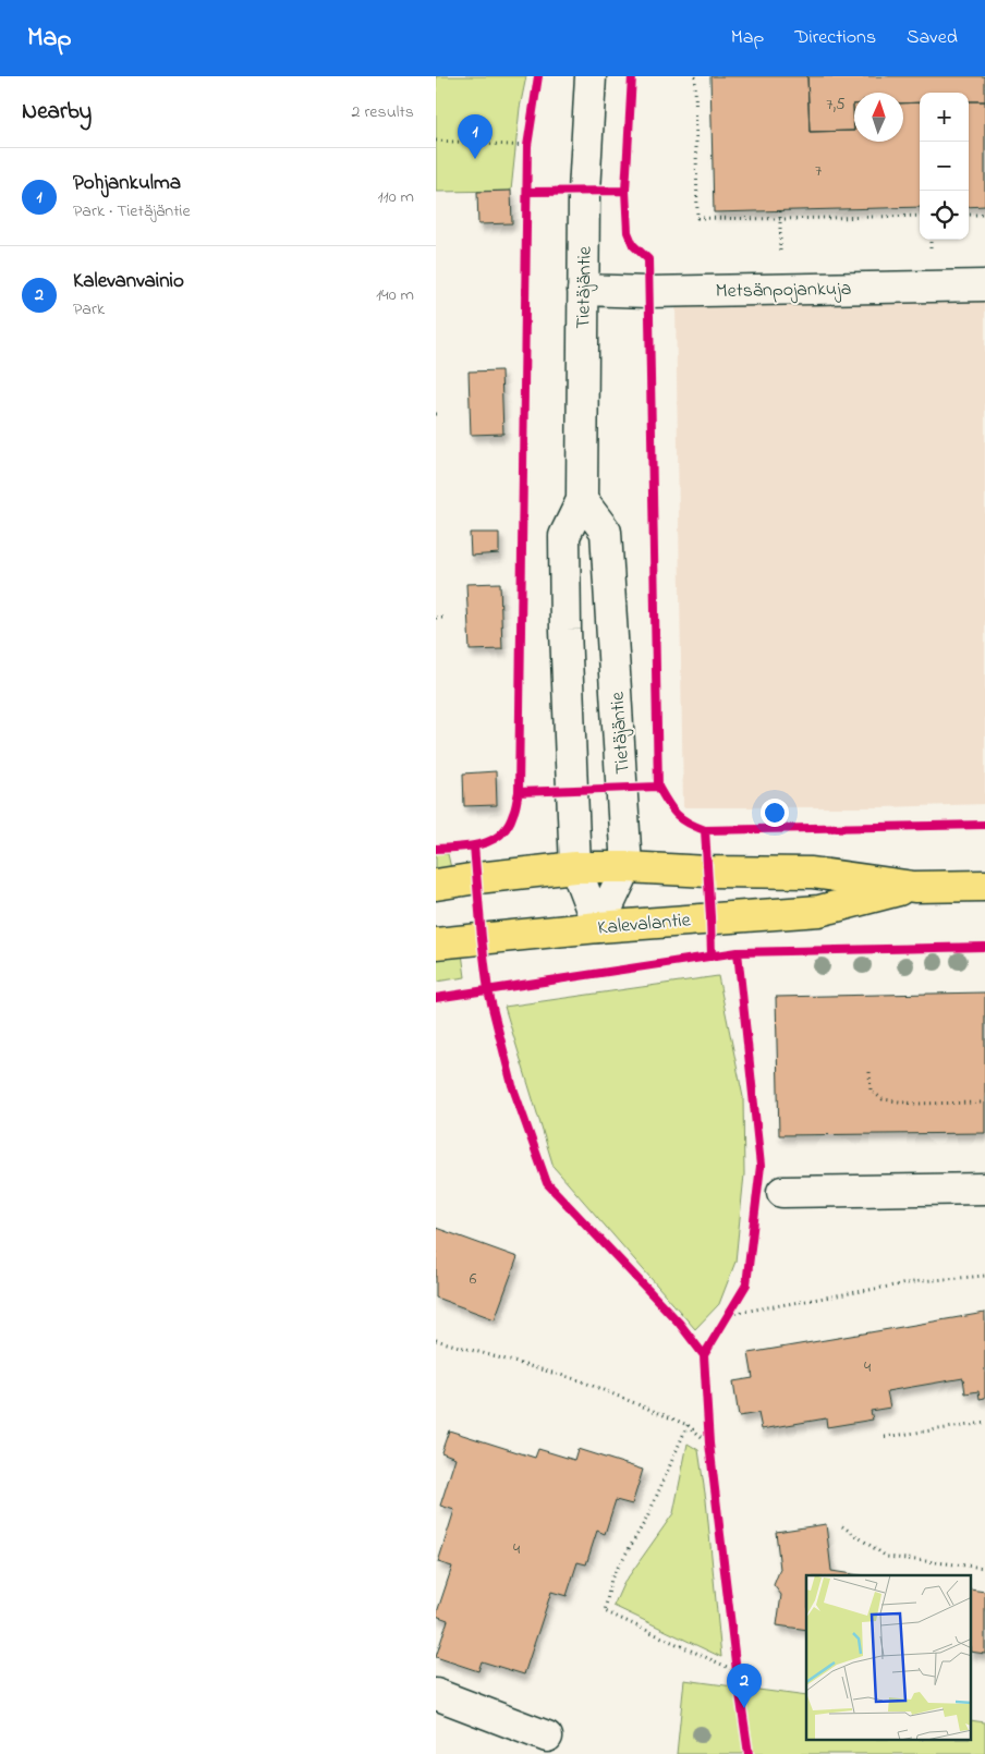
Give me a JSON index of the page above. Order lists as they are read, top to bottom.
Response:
{
  "streets": {
    "main road": ["Kalevalantie"],
    "street": ["Tietäjäntie", "Metsänpojankuja"]
  },
  "crossings": [
    ["Tietäjäntie", "Metsänpojankuja"],
    ["Tietäjäntie", "Kalevalantie"]
  ],
  "house_numbers": [
    "7,5",
    "7",
    "6",
    "4",
    "4"
  ],
  "north": "top",
  "page": {
    "header": "Map",
    "nav": ["Map", "Directions", "Saved"],
    "heading": ["Nearby", "2 results"],
    "map_buttons": ["+", "−"],
    "pins": ["1", "2"],
    "list": [
      {
        "mark": "1",
        "name": "Pohjankulma",
        "note": "Park · Tietäjäntie",
        "value": "110 m"
      },
      {
        "mark": "2",
        "name": "Kalevanvainio",
        "note": "Park",
        "value": "140 m"
      }
    ]
  }
}
